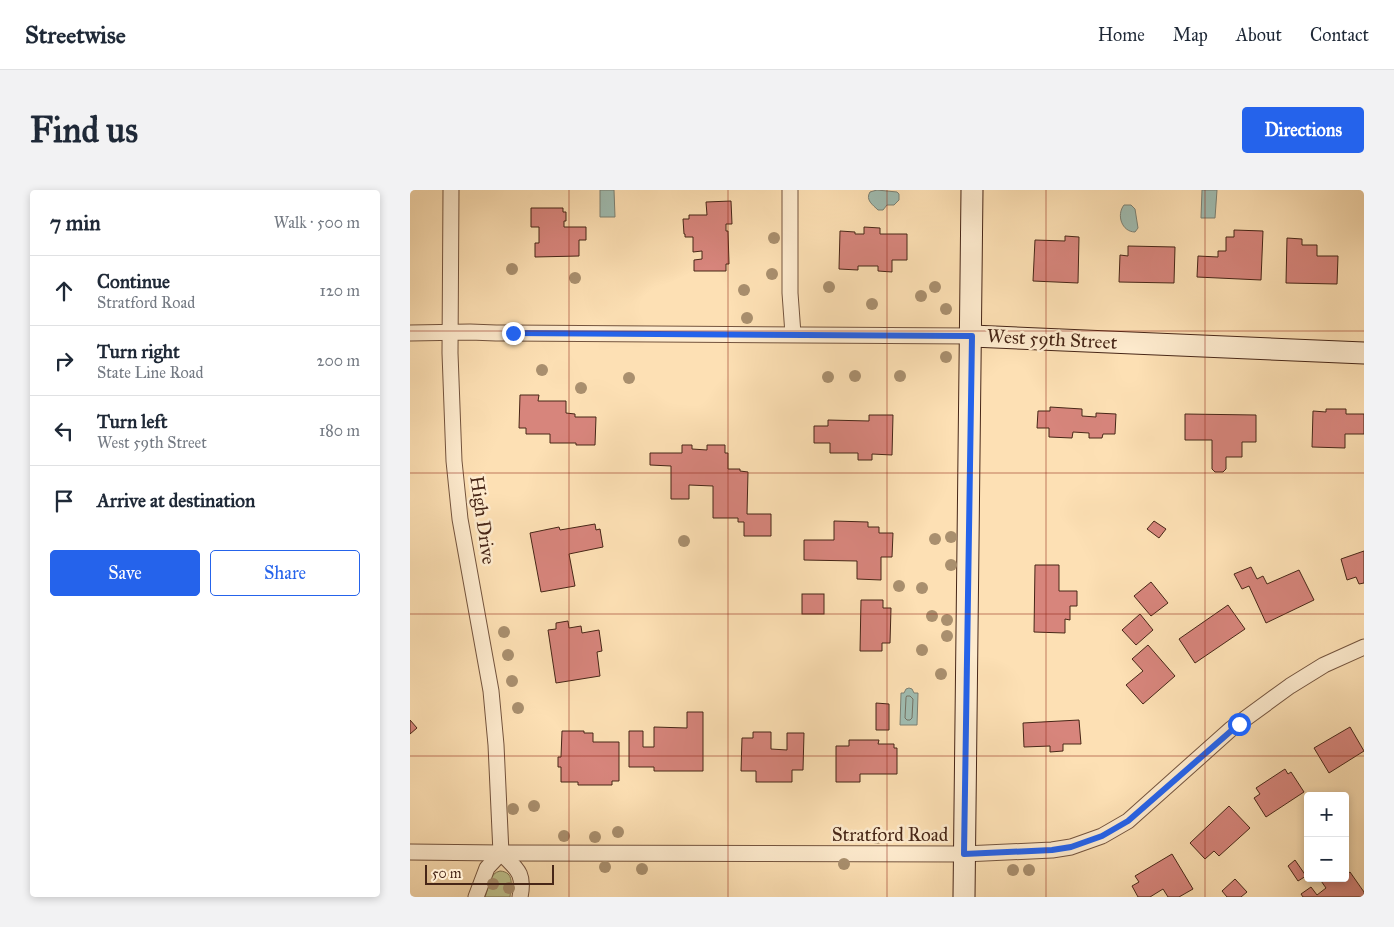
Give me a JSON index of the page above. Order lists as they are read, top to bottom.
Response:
{
  "streets": {
    "main road": ["West 59th Street"],
    "street": ["High Drive", "Stratford Road"]
  },
  "crossings": [
    ["West 59th Street", "High Drive"],
    ["High Drive", "Stratford Road"]
  ],
  "scale_bar": "50 m",
  "page": {
    "header": "Streetwise",
    "nav": [
      "Home",
      "Map",
      "About",
      "Contact"
    ],
    "buttons": [
      "Directions",
      ["Save", "Share"]
    ],
    "title": "Find us",
    "heading": ["7 min", "Walk · 500 m"],
    "list": [
      ["Continue", "Stratford Road", "120 m"],
      ["Turn right", "State Line Road", "200 m"],
      ["Turn left", "West 59th Street", "180 m"],
      "Arrive at destination"
    ],
    "map_buttons": ["+", "−"],
    "scale": "50 m"
  }
}
